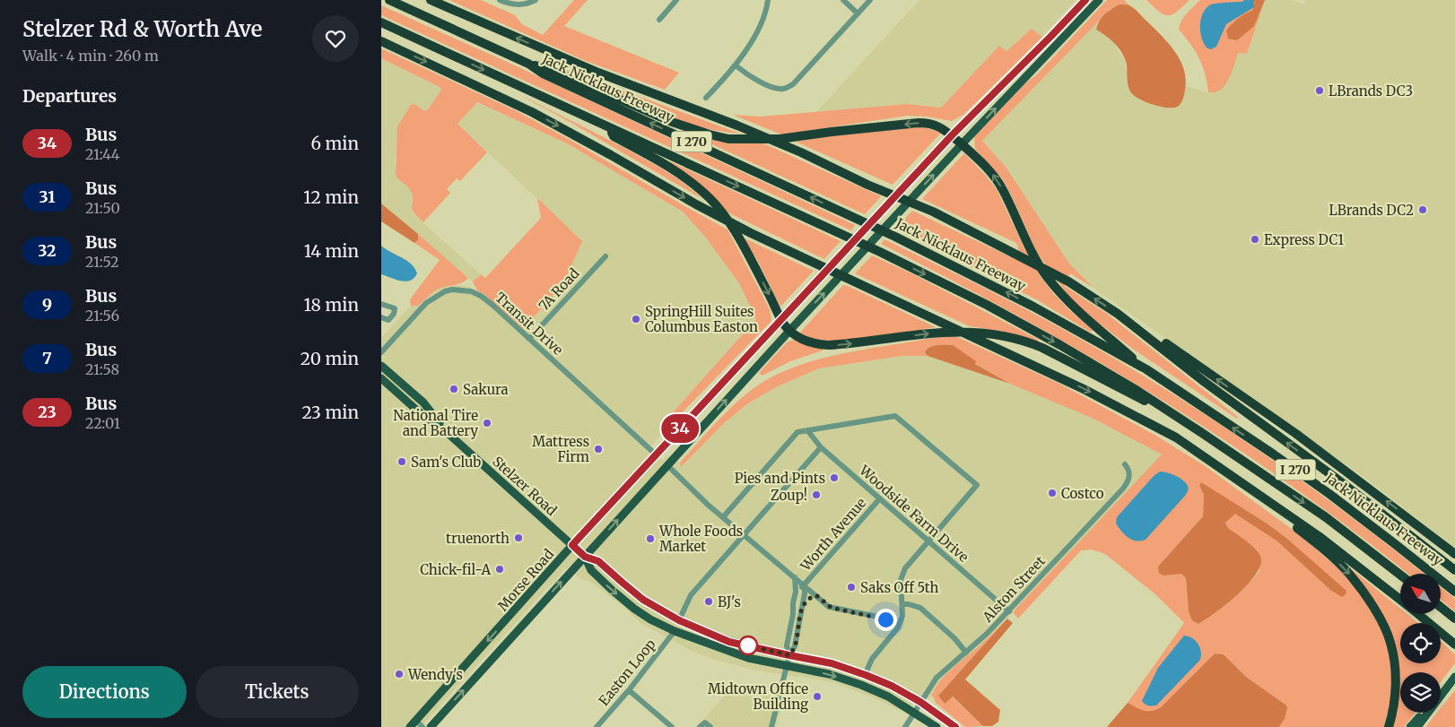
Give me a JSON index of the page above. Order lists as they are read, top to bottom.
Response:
{
  "streets": {
    "highway": ["Jack Nicklaus Freeway", "I 270"],
    "main road": ["Stelzer Road", "Morse Road"],
    "street": [
      "7A Road",
      "Transit Drive",
      "Woodside Farm Drive",
      "Worth Avenue",
      "Alston Street",
      "Easton Loop"
    ]
  },
  "crossings": [
    ["7A Road", "Transit Drive"],
    ["Transit Drive", "Morse Road"],
    ["Stelzer Road", "Worth Avenue"],
    ["Stelzer Road", "Morse Road"],
    ["Stelzer Road", "Alston Street"],
    ["Stelzer Road", "Easton Loop"],
    ["Woodside Farm Drive", "Worth Avenue"],
    ["Woodside Farm Drive", "Alston Street"]
  ],
  "places": [
    "LBrands DC3",
    "LBrands DC2",
    "Express DC1",
    "SpringHill Suites Columbus Easton",
    "Sakura",
    "National Tire and Battery",
    "Mattress Firm",
    "Sam's Club",
    "Pies and Pints",
    "Costco",
    "Zoup!",
    "truenorth",
    "Whole Foods Market",
    "Chick-fil-A",
    "Saks Off 5th",
    "BJ's",
    "Wendy's",
    "Midtown Office Building"
  ],
  "lines": ["bus line 34"],
  "north": "top left",
  "page": {
    "heading": [
      ["Stelzer Rd & Worth Ave", "Walk · 4 min · 260 m"],
      "Departures"
    ],
    "on_map": "34",
    "list": [
      {
        "mark": "34",
        "name": "Bus",
        "note": "21:44",
        "value": "6 min"
      },
      {
        "mark": "31",
        "name": "Bus",
        "note": "21:50",
        "value": "12 min"
      },
      {
        "mark": "32",
        "name": "Bus",
        "note": "21:52",
        "value": "14 min"
      },
      {
        "mark": "9",
        "name": "Bus",
        "note": "21:56",
        "value": "18 min"
      },
      {
        "mark": "7",
        "name": "Bus",
        "note": "21:58",
        "value": "20 min"
      },
      {
        "mark": "23",
        "name": "Bus",
        "note": "22:01",
        "value": "23 min"
      }
    ],
    "buttons": ["Directions", "Tickets"]
  }
}
